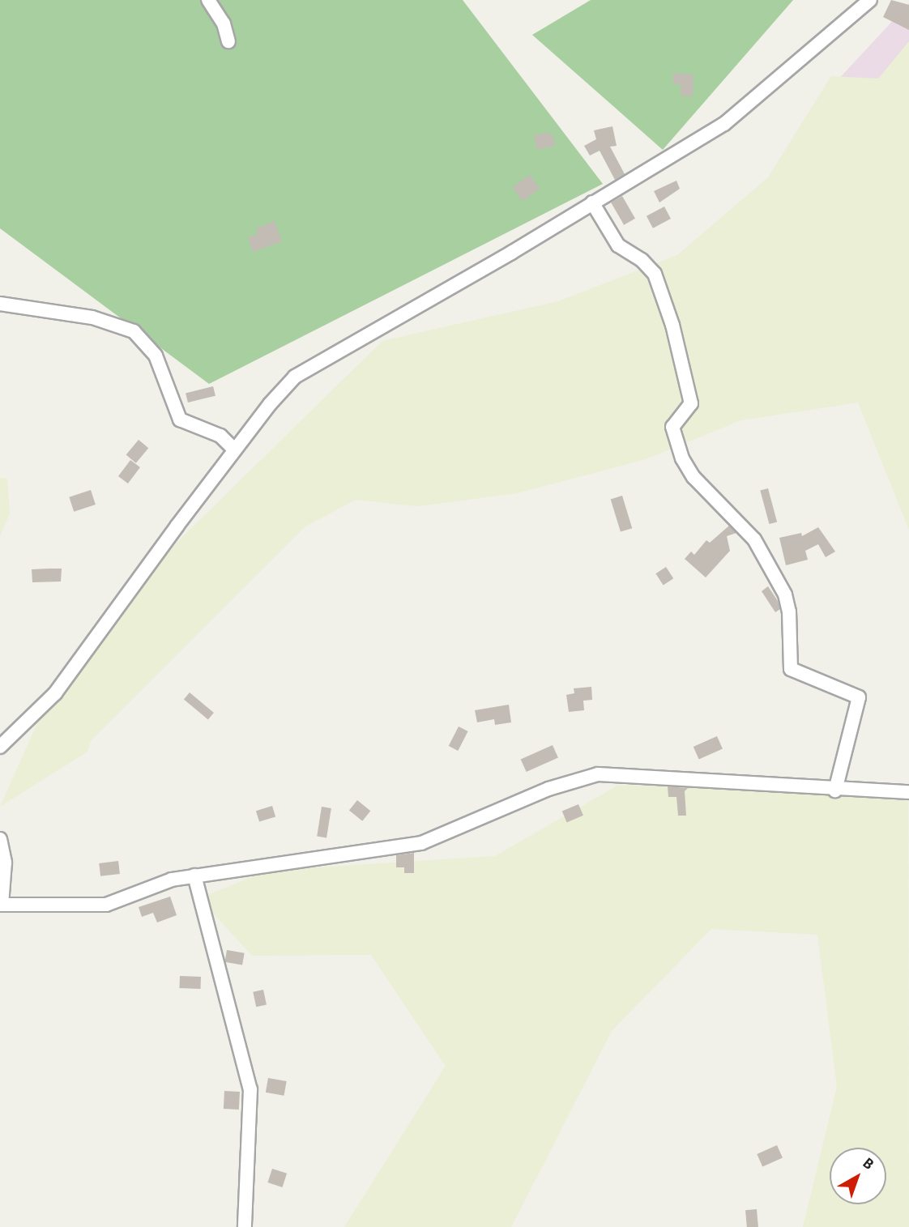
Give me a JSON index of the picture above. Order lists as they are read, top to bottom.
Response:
{
  "north": "top right"
}
